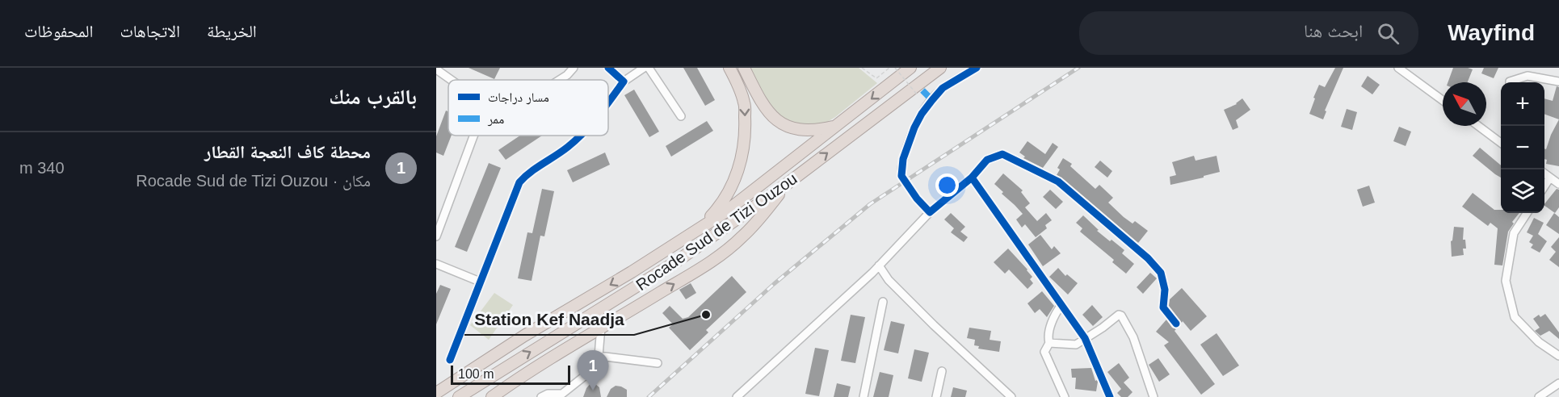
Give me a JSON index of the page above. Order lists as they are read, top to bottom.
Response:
{
  "streets": {
    "highway": ["Rocade Sud de Tizi Ouzou"]
  },
  "places": ["Station Kef Naadja"],
  "legend": ["مسار دراجات", "ممر"],
  "scale_bar": "100 m",
  "north": "top left",
  "page": {
    "header": "Wayfind",
    "search": "ابحث هنا",
    "nav": ["الخريطة", "الاتجاهات", "المحفوظات"],
    "heading": "بالقرب منك",
    "map_buttons": ["+", "−"],
    "list": [
      {
        "mark": "1",
        "name": "محطة كاف النعجة القطار",
        "note": "مكان · Rocade Sud de Tizi Ouzou",
        "value": "340 m"
      }
    ],
    "pins": "1",
    "scale": "100 m"
  }
}
